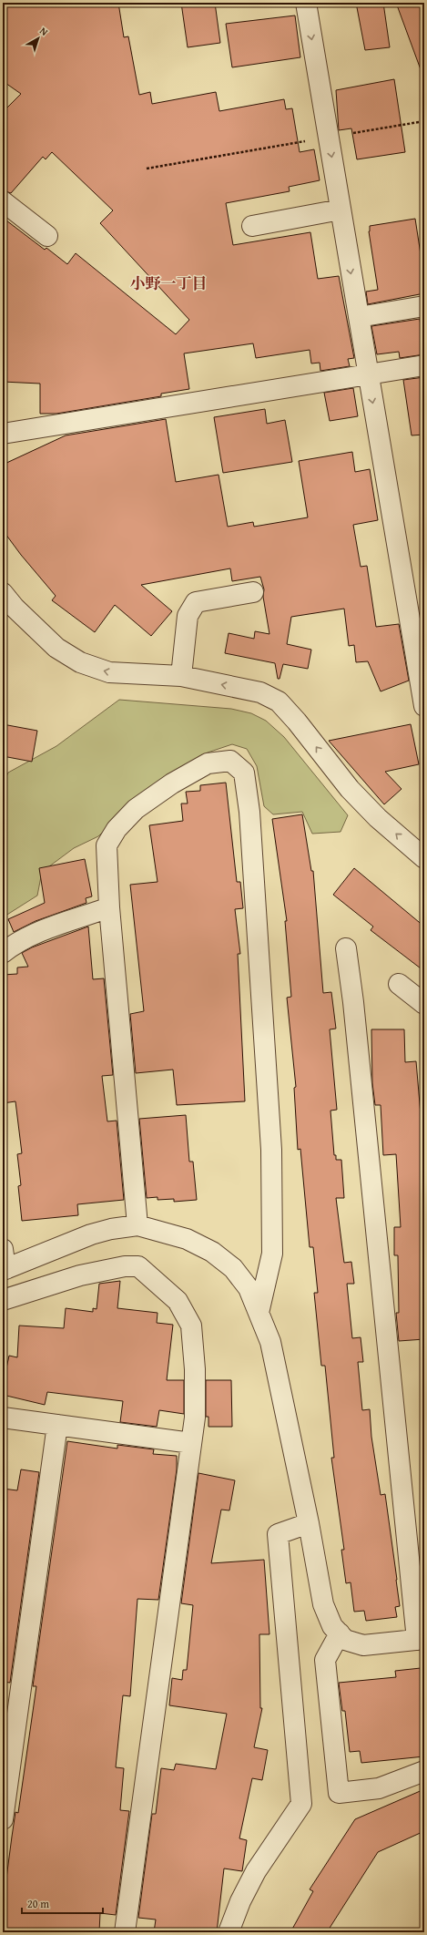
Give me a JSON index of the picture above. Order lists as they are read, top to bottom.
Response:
{
  "districts": ["小野一丁目"],
  "scale_bar": "20 m",
  "north": "top right"
}
